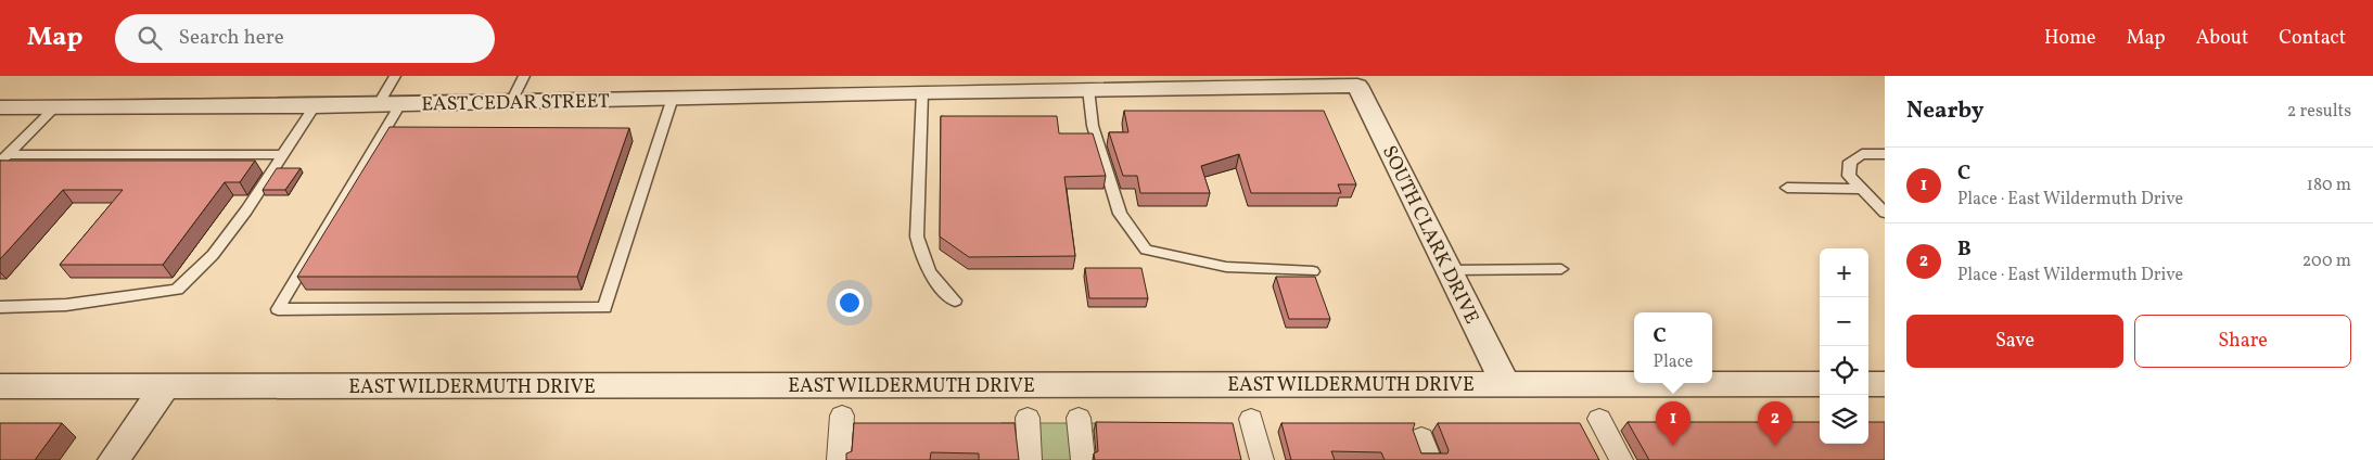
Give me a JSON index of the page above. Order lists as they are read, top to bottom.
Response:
{
  "streets": {
    "street": ["EAST CEDAR STREET", "SOUTH CLARK DRIVE", "EAST WILDERMUTH DRIVE"]
  },
  "crossings": [
    ["EAST CEDAR STREET", "SOUTH CLARK DRIVE"],
    ["SOUTH CLARK DRIVE", "EAST WILDERMUTH DRIVE"]
  ],
  "page": {
    "header": "Map",
    "search": "Search here",
    "nav": [
      "Home",
      "Map",
      "About",
      "Contact"
    ],
    "heading": ["Nearby", "2 results"],
    "list": [
      {
        "mark": "1",
        "name": "C",
        "note": "Place · East Wildermuth Drive",
        "value": "180 m"
      },
      {
        "mark": "2",
        "name": "B",
        "note": "Place · East Wildermuth Drive",
        "value": "200 m"
      }
    ],
    "map_buttons": ["+", "−"],
    "buttons": ["Save", "Share"],
    "popup": ["C", "Place"],
    "pins": ["1", "2"]
  }
}
